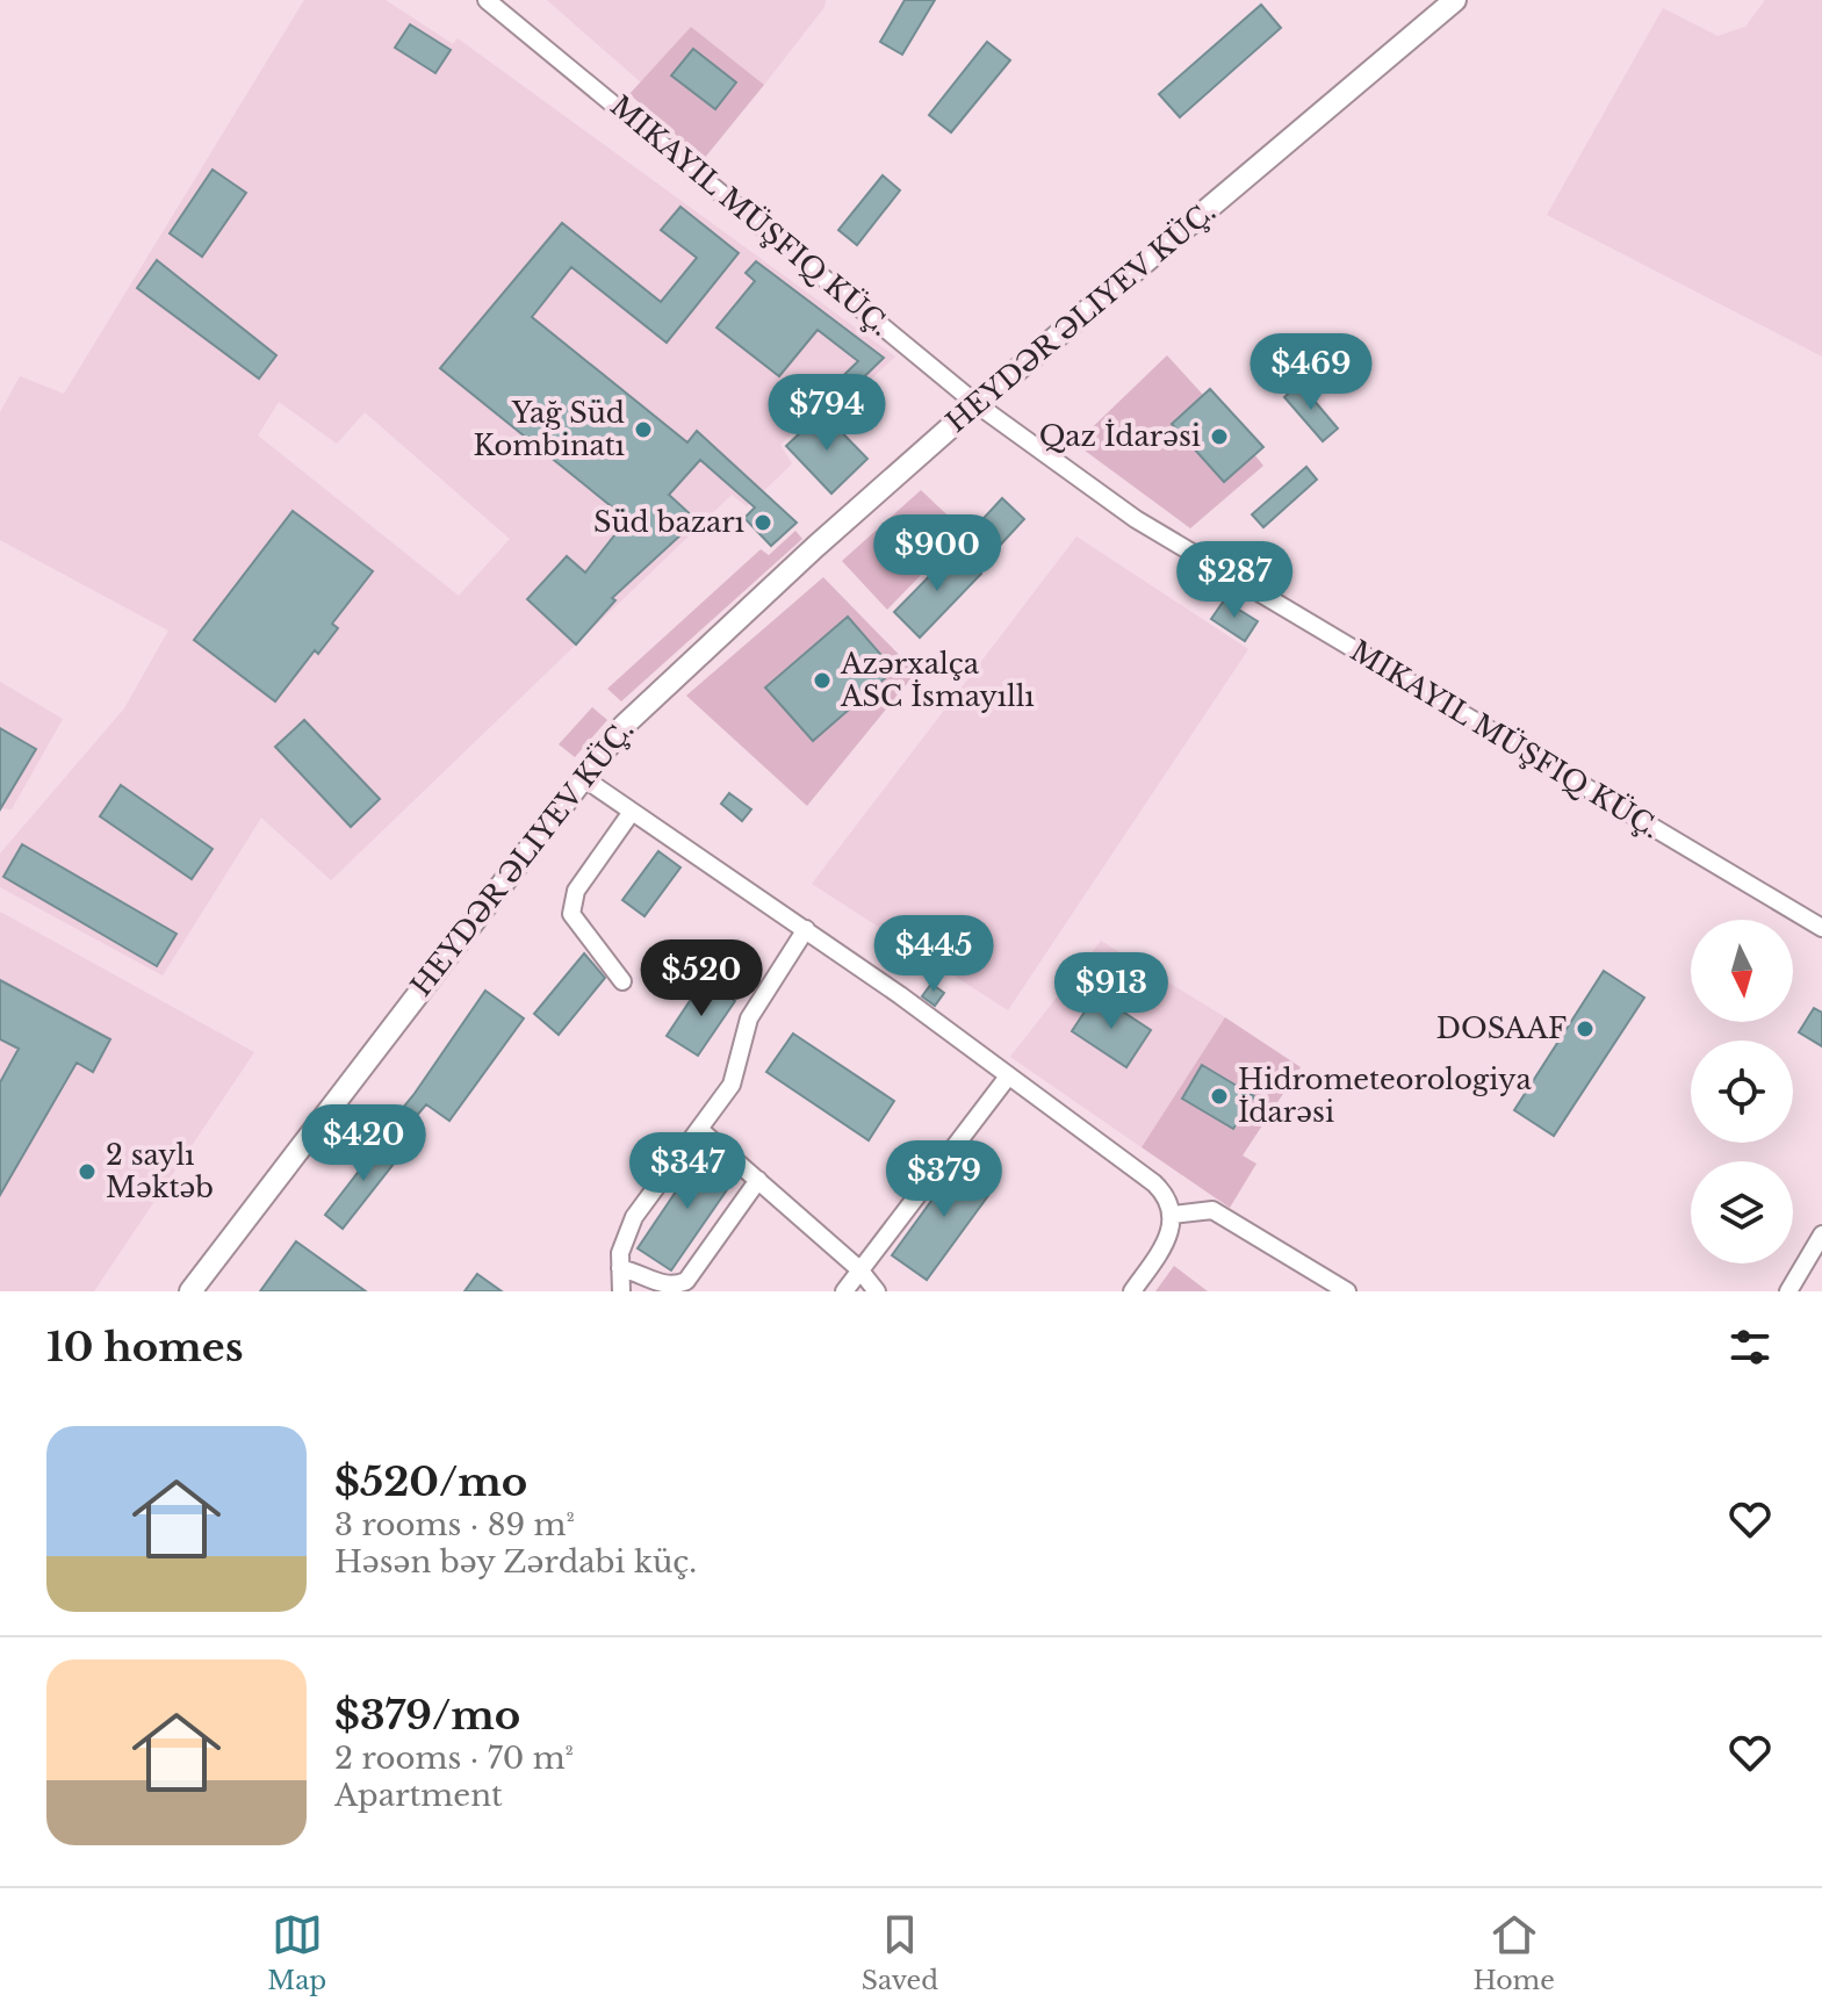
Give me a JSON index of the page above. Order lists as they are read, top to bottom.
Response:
{
  "streets": {
    "main road": ["HEYDƏR ƏLIYEV KÜÇ."]
  },
  "places": [
    "Yağ Süd Kombinatı",
    "Qaz İdarəsi",
    "Süd bazarı",
    "Azərxalça ASC İsmayıllı",
    "DOSAAF",
    "Hidrometeorologiya İdarəsi",
    "2 saylı Məktəb"
  ],
  "north": "bottom",
  "page": {
    "price": [
      "$469",
      "$794",
      "$900",
      "$287",
      "$445",
      "$520",
      "$913",
      "$420",
      "$347",
      "$379"
    ],
    "heading": "10 homes",
    "list": [
      {
        "name": "$520/mo",
        "note": "3 rooms · 89 m² · Həsən bəy Zərdabi küç."
      },
      {
        "name": "$379/mo",
        "note": "2 rooms · 70 m² · Apartment"
      }
    ],
    "tabs": ["Map", "Saved", "Home"]
  }
}
